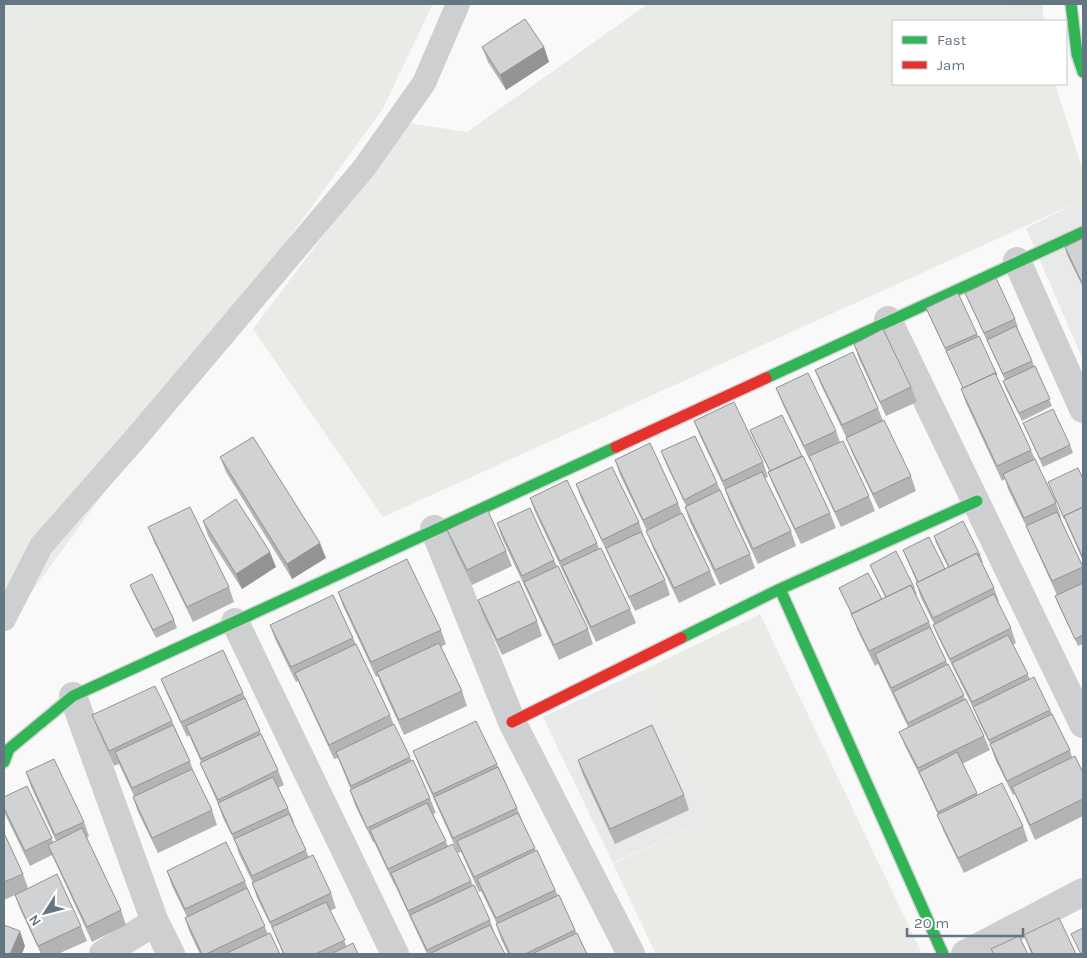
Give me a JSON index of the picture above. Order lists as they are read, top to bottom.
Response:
{
  "legend": ["Fast", "Jam"],
  "scale_bar": "20 m",
  "north": "bottom left"
}
